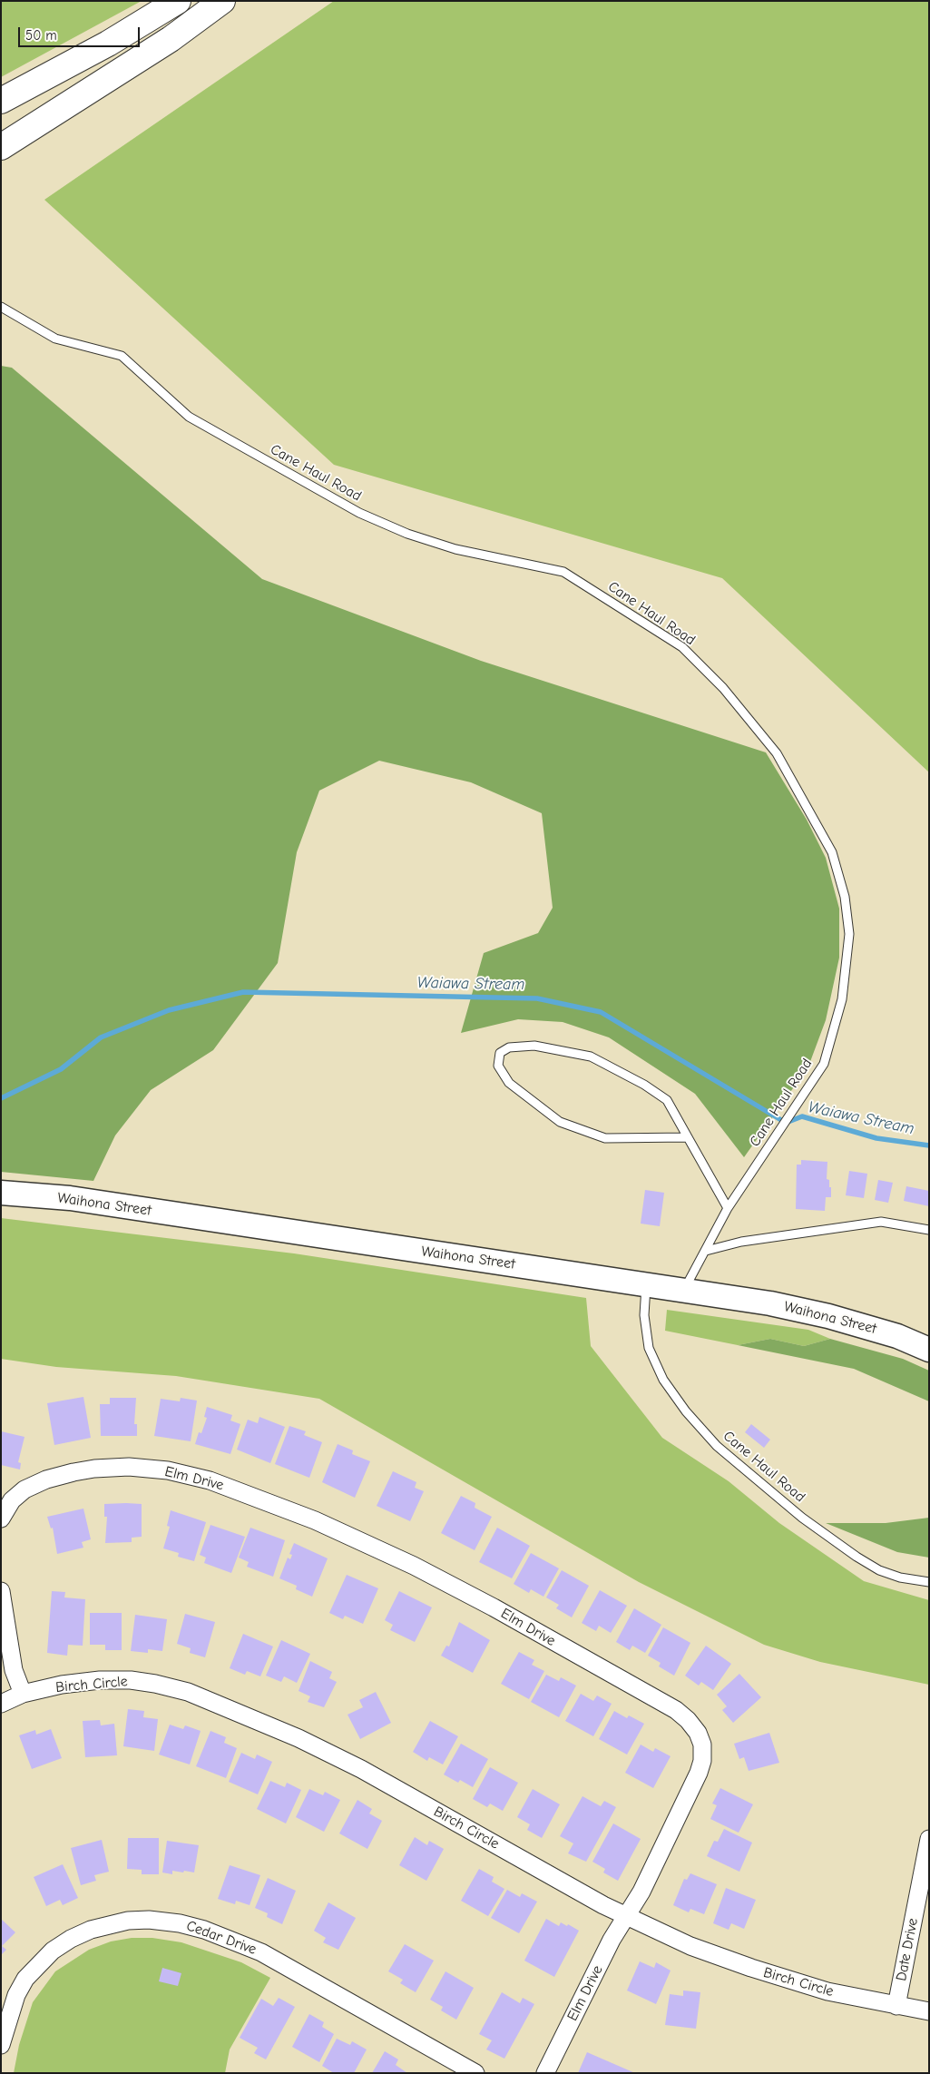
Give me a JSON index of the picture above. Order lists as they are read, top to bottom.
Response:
{
  "streets": {
    "street": [
      "Waihona Street",
      "Elm Drive",
      "Birch Circle",
      "Cedar Drive",
      "Date Drive"
    ],
    "lane": ["Cane Haul Road"]
  },
  "crossings": [
    ["Cane Haul Road", "Waihona Street"],
    ["Elm Drive", "Birch Circle"],
    ["Birch Circle", "Date Drive"]
  ],
  "water": ["Waiawa Stream"],
  "scale_bar": "50 m"
}
